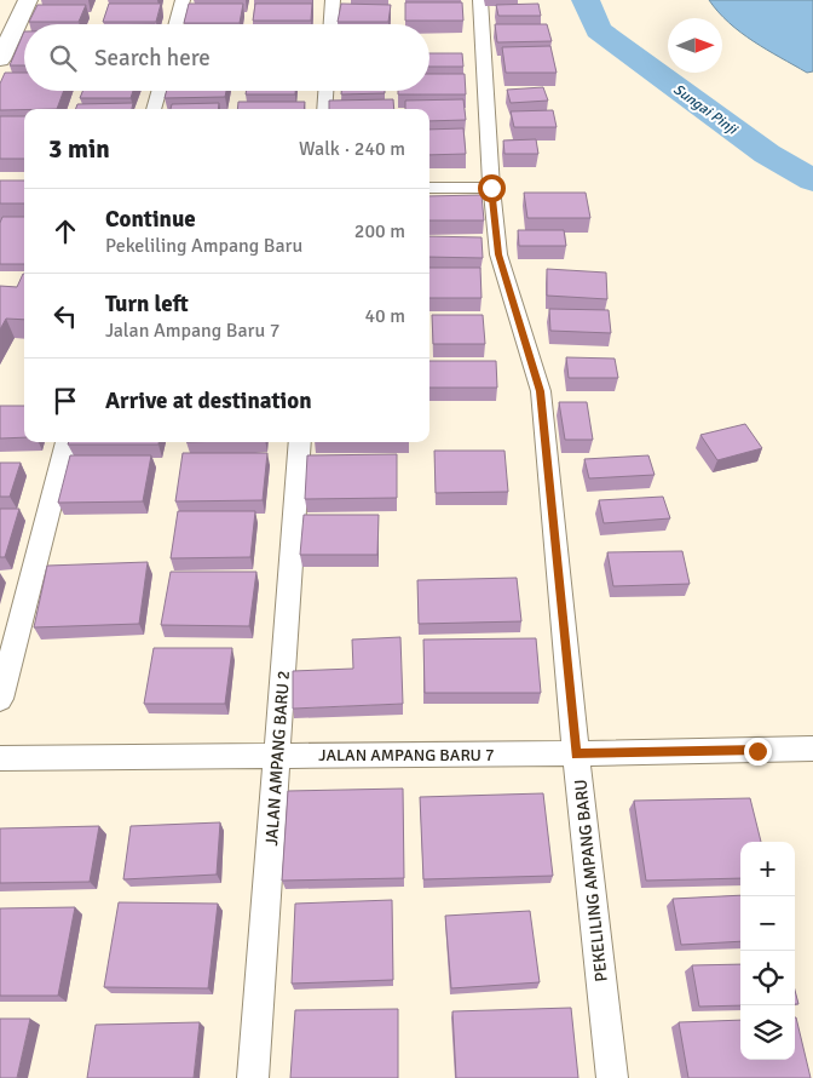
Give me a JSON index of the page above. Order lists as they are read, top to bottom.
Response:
{
  "streets": {
    "street": ["JALAN AMPANG BARU 7", "JALAN AMPANG BARU 2", "PEKELILING AMPANG BARU"]
  },
  "crossings": [
    ["JALAN AMPANG BARU 7", "JALAN AMPANG BARU 2"],
    ["JALAN AMPANG BARU 7", "PEKELILING AMPANG BARU"]
  ],
  "water": ["Sungai Pinji"],
  "north": "right",
  "page": {
    "search": "Search here",
    "heading": ["3 min", "Walk · 240 m"],
    "list": [
      ["Continue", "Pekeliling Ampang Baru", "200 m"],
      ["Turn left", "Jalan Ampang Baru 7", "40 m"],
      "Arrive at destination"
    ],
    "map_buttons": ["+", "−"]
  }
}
